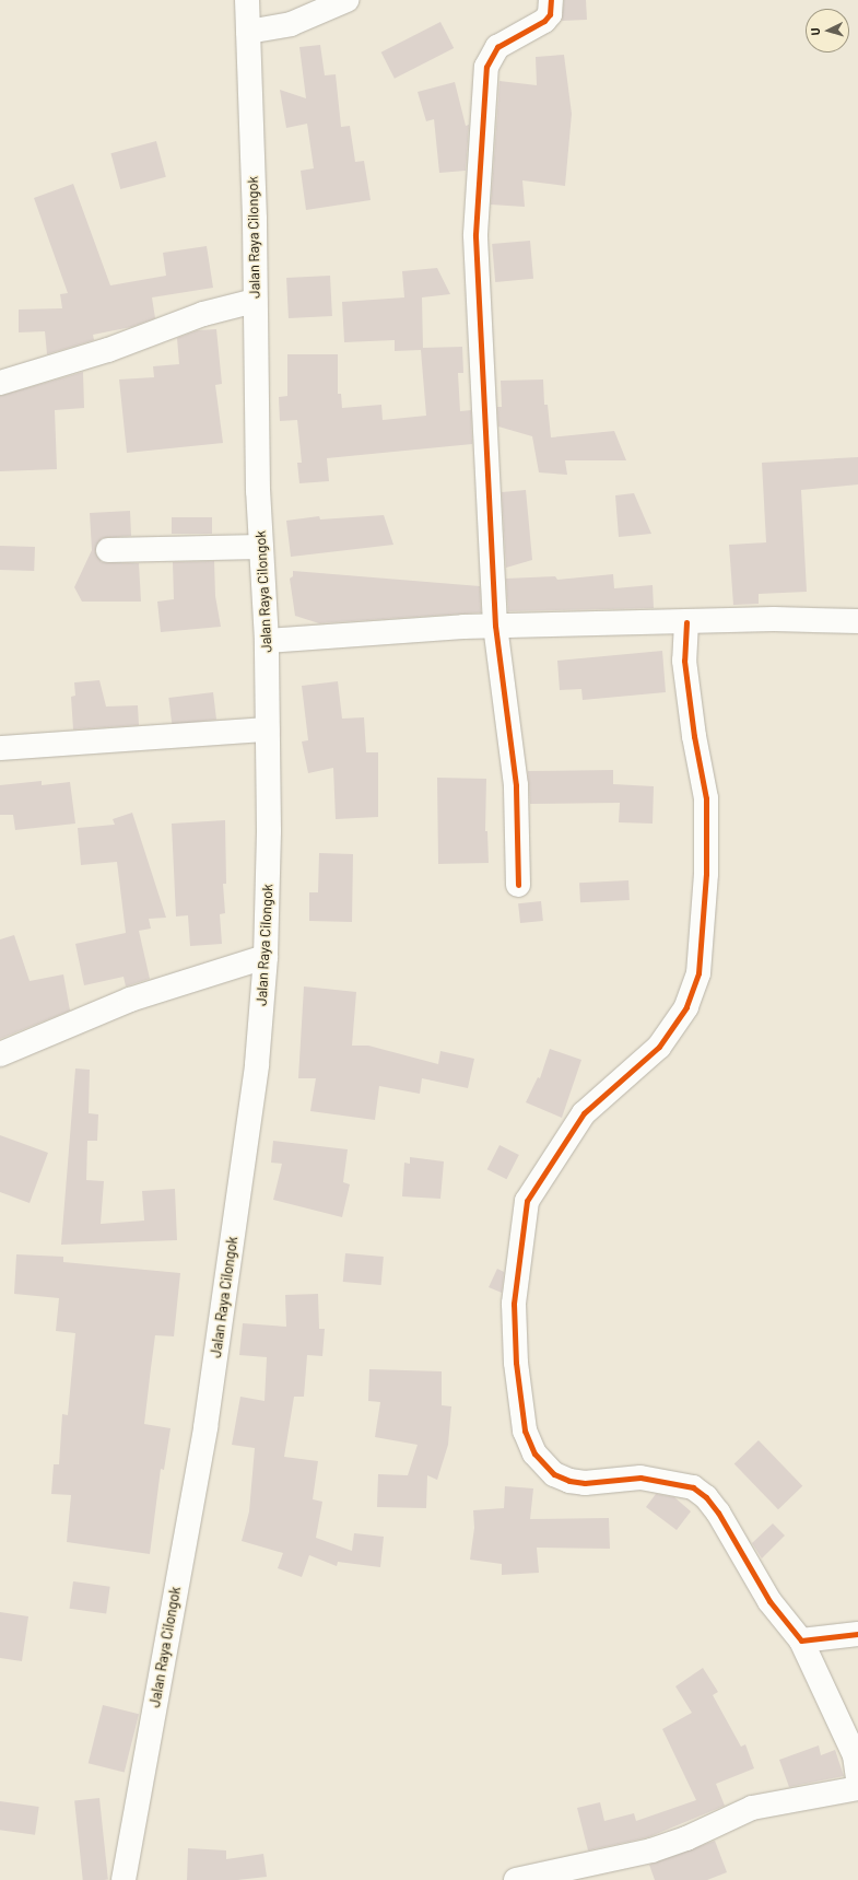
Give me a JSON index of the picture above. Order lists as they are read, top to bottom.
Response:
{
  "streets": {
    "main road": ["Jalan Raya Cilongok"]
  },
  "north": "left"
}
